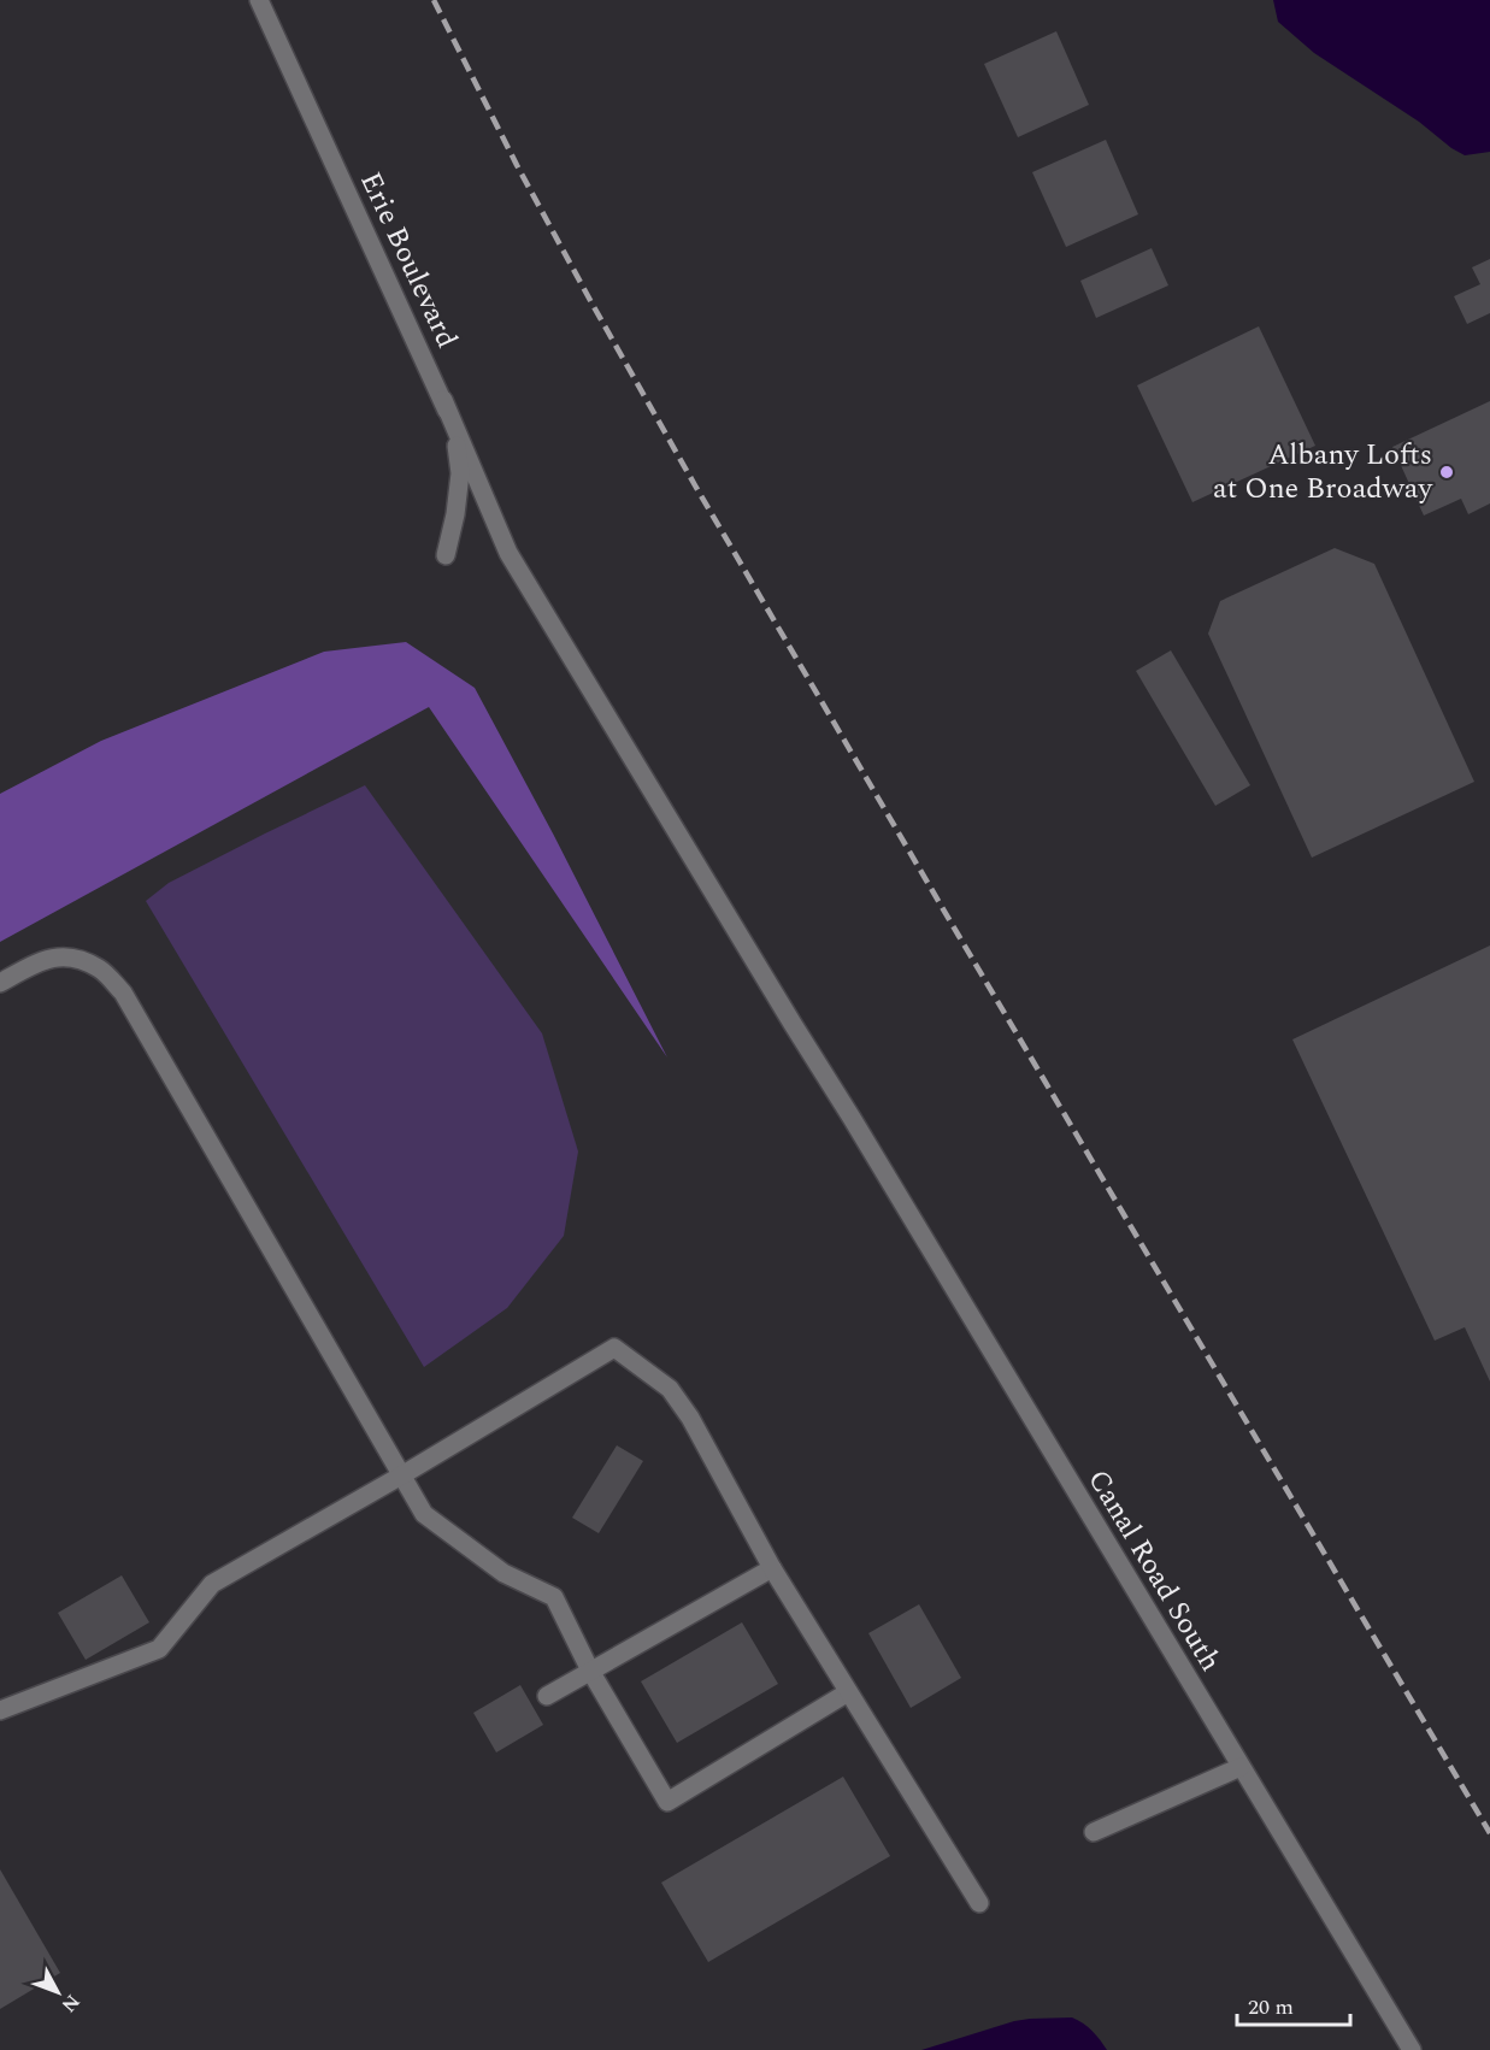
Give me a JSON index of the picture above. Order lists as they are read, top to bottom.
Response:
{
  "streets": {
    "street": ["Erie Boulevard", "Canal Road South"]
  },
  "crossings": [
    ["Erie Boulevard", "Canal Road South"]
  ],
  "places": ["Albany Lofts at One Broadway"],
  "scale_bar": "20 m",
  "north": "bottom right"
}
